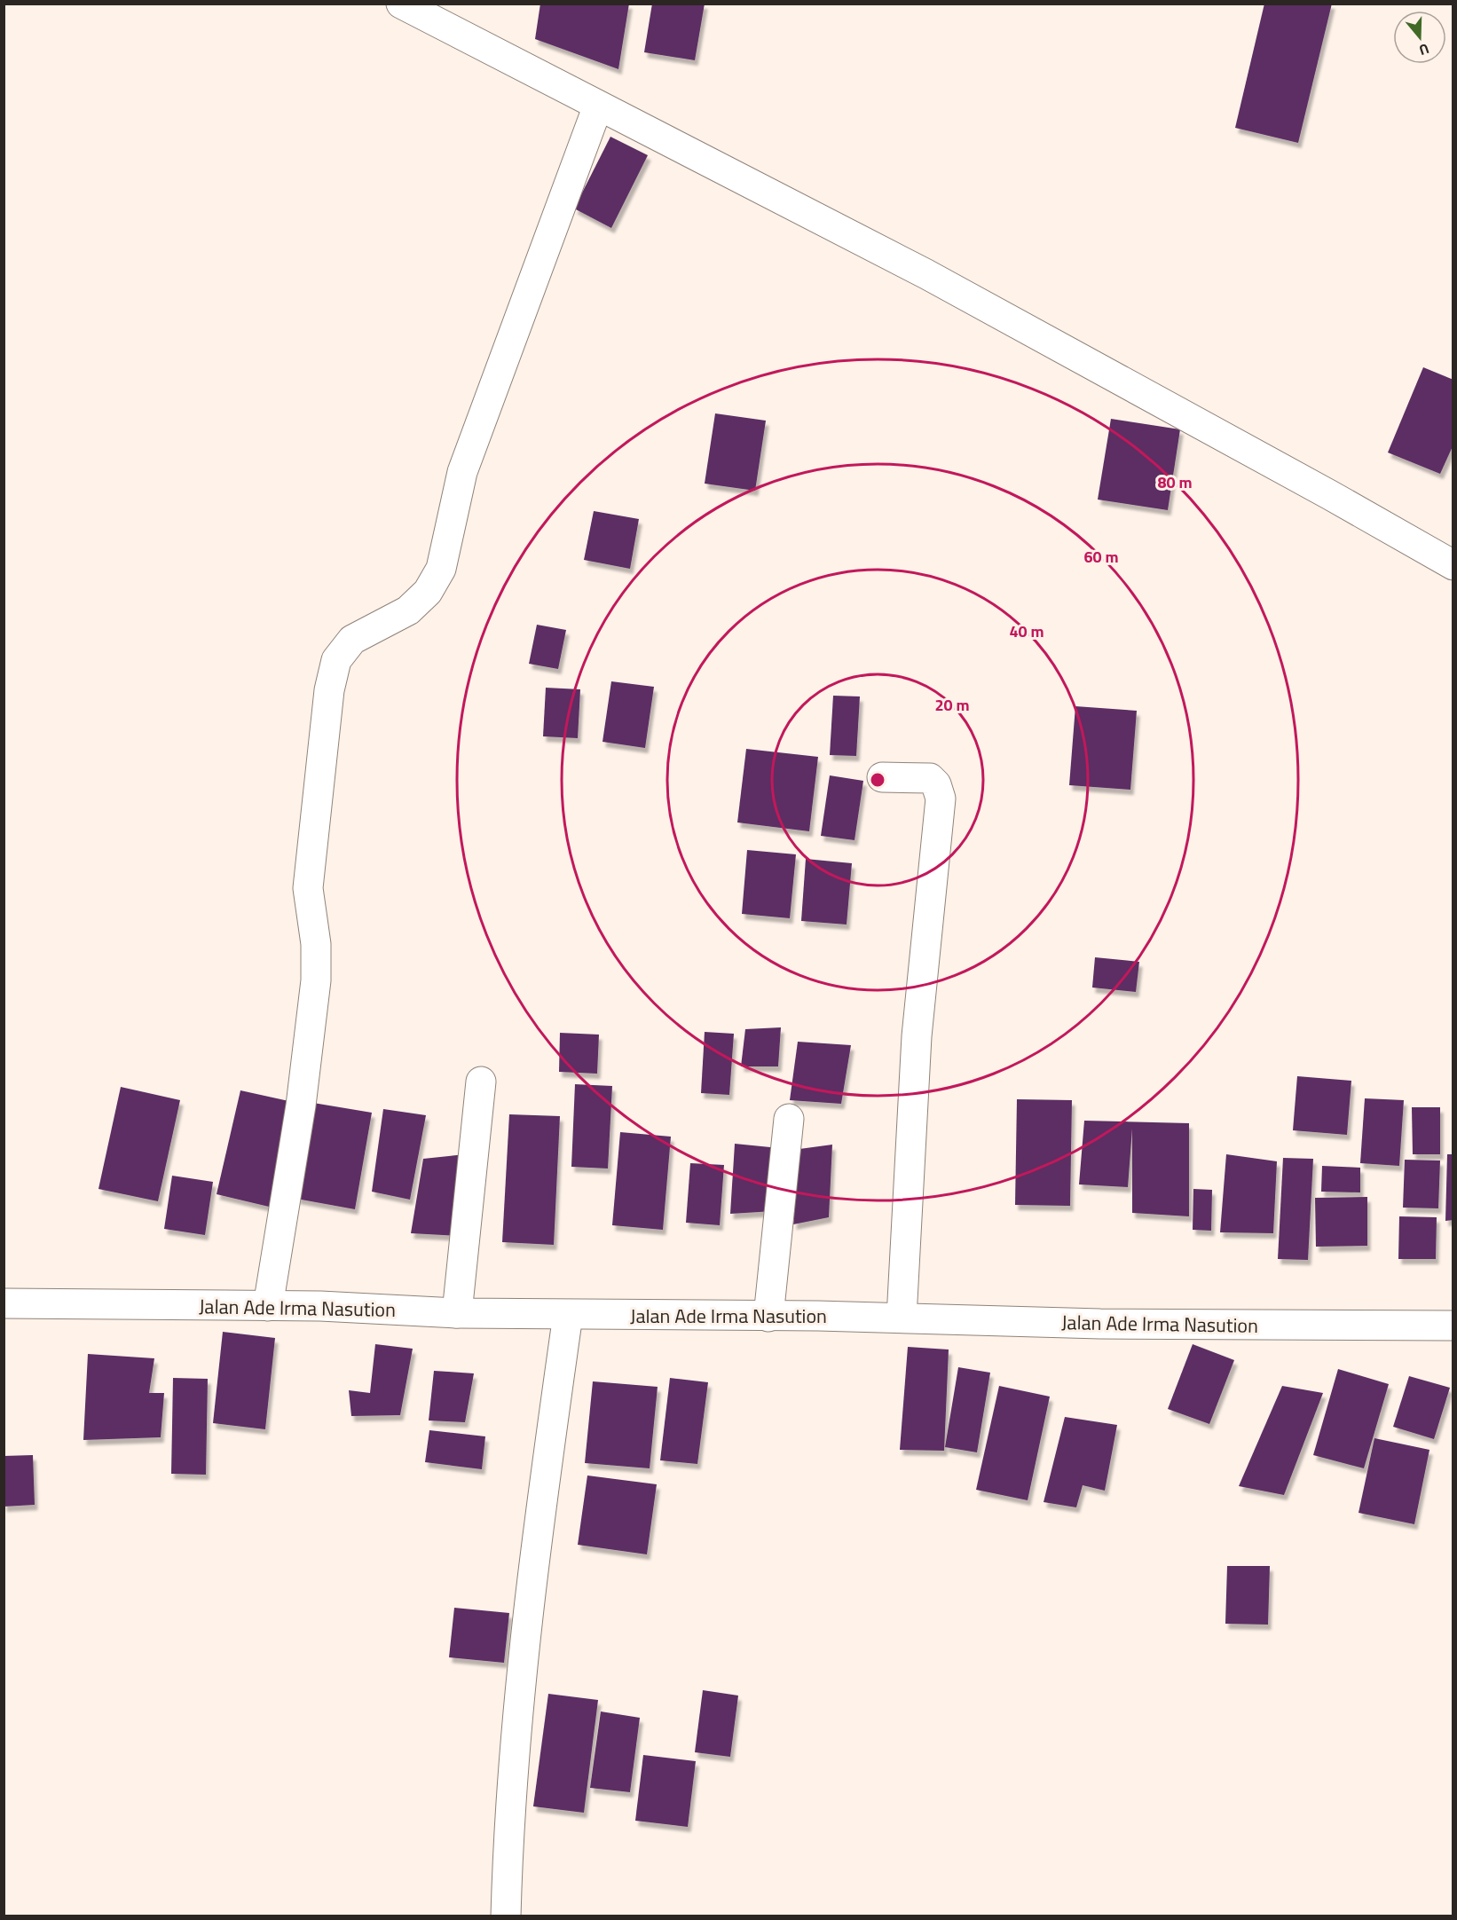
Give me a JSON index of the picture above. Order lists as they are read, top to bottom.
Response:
{
  "streets": {
    "street": ["Jalan Ade Irma Nasution"]
  },
  "north": "bottom",
  "rings": [
    "80 m",
    "60 m",
    "40 m",
    "20 m"
  ]
}
